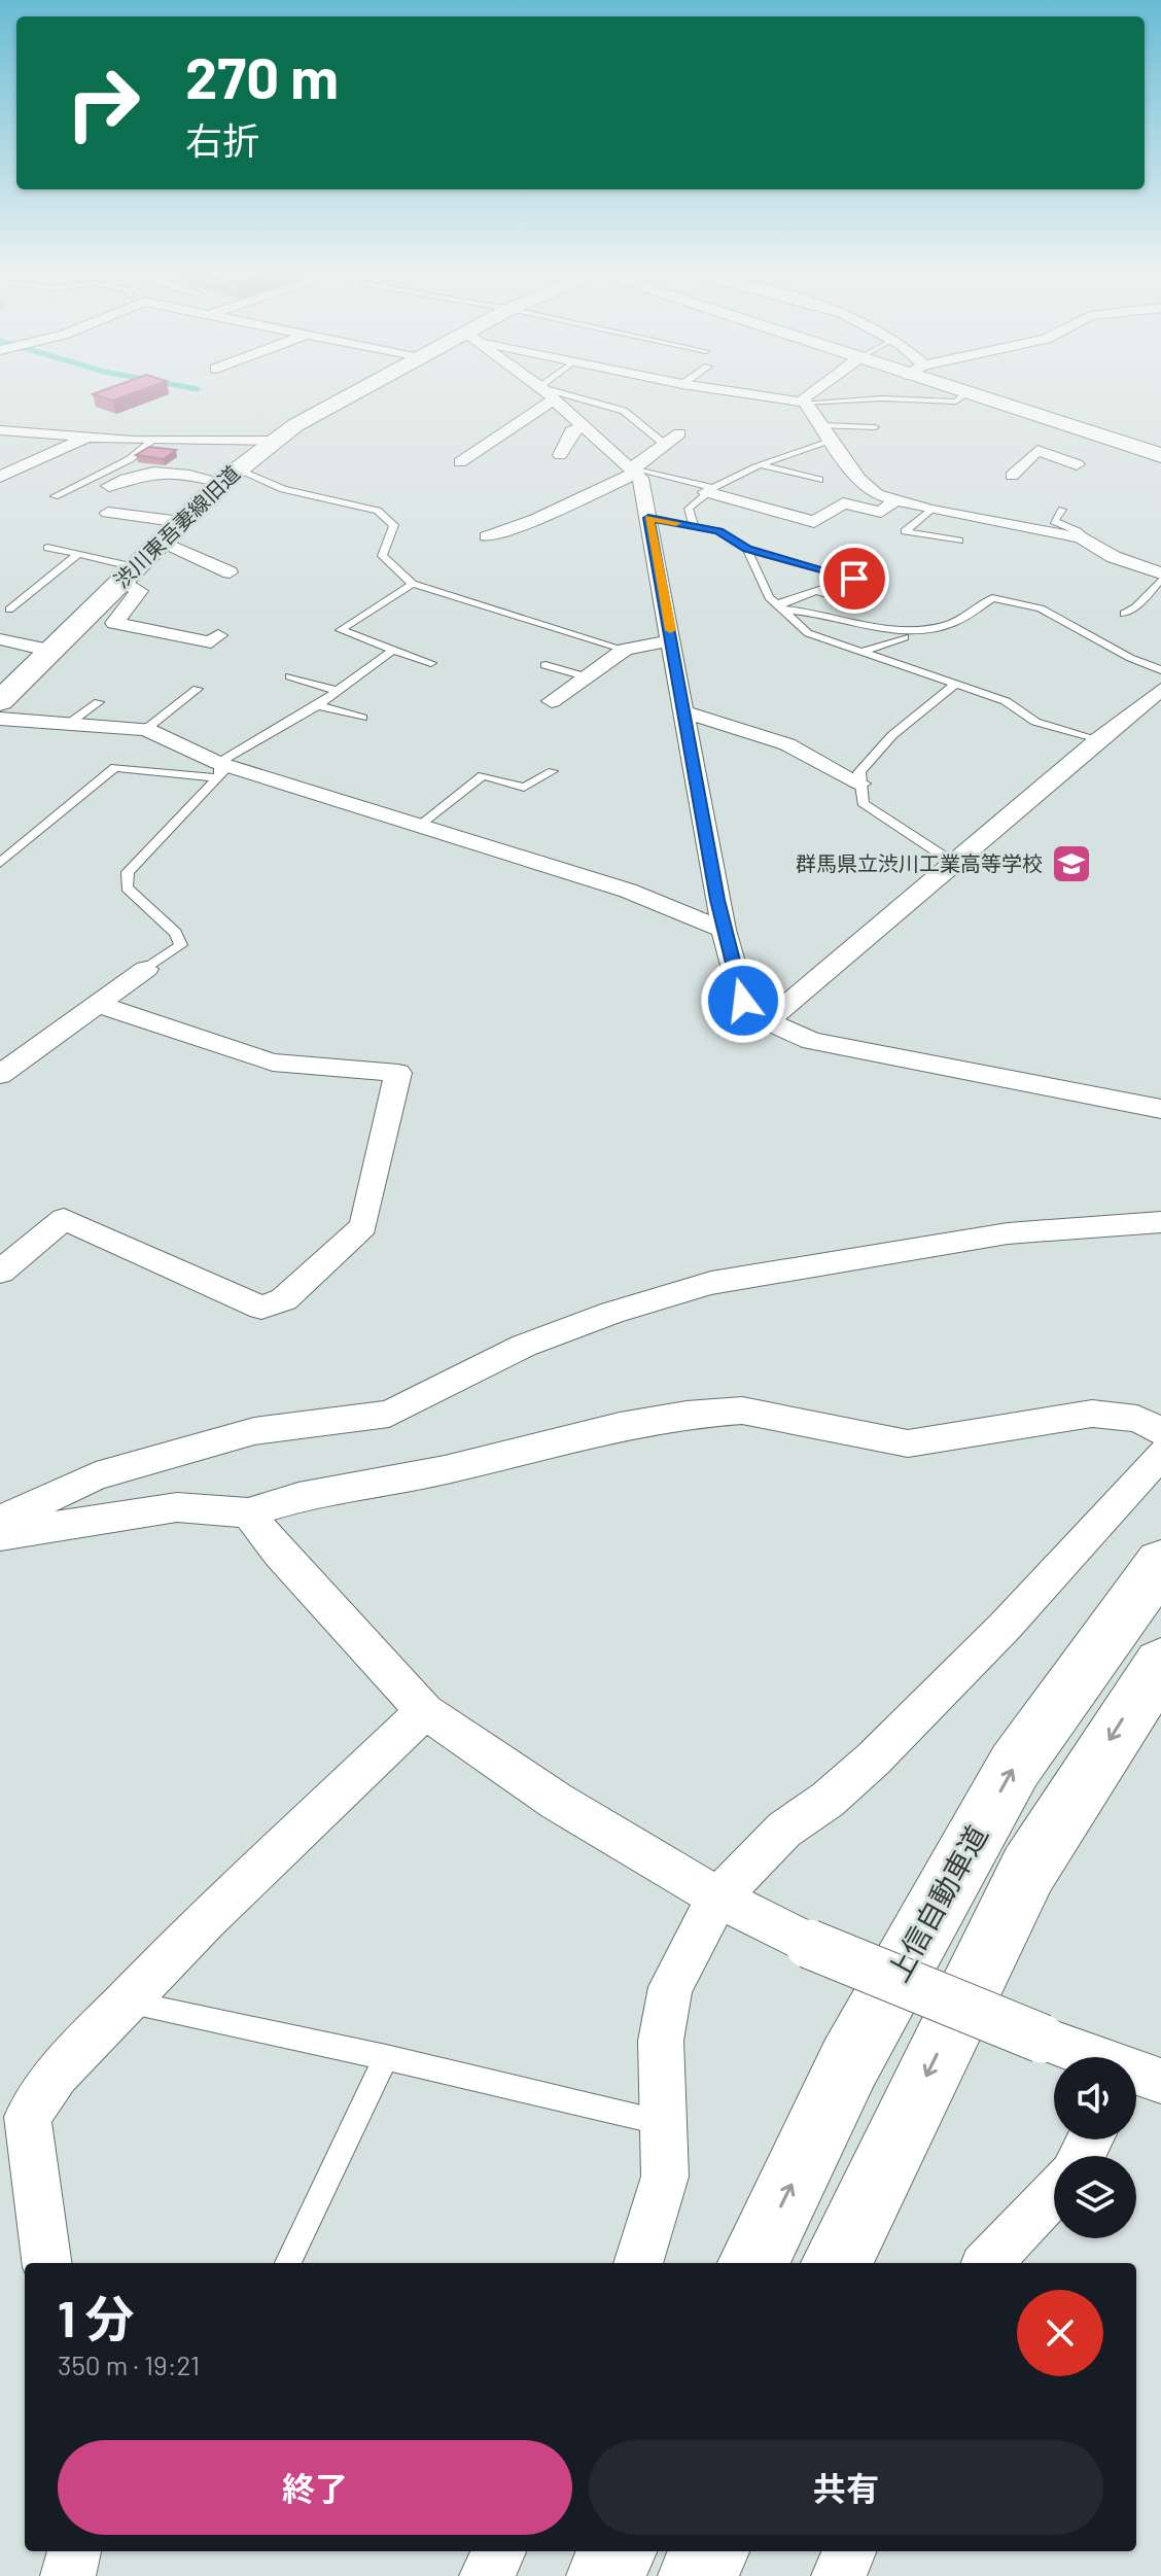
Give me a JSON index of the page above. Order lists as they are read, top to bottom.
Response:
{
  "streets": {
    "main road": ["渋川東吾妻線旧道", "上信自動車道"]
  },
  "places": {
    "school or university": ["群馬県立渋川工業高等学校"]
  },
  "page": {
    "turn": ["270 m", "右折"],
    "heading": ["1 分", "350 m · 19:21"],
    "buttons": ["終了", "共有"]
  }
}
